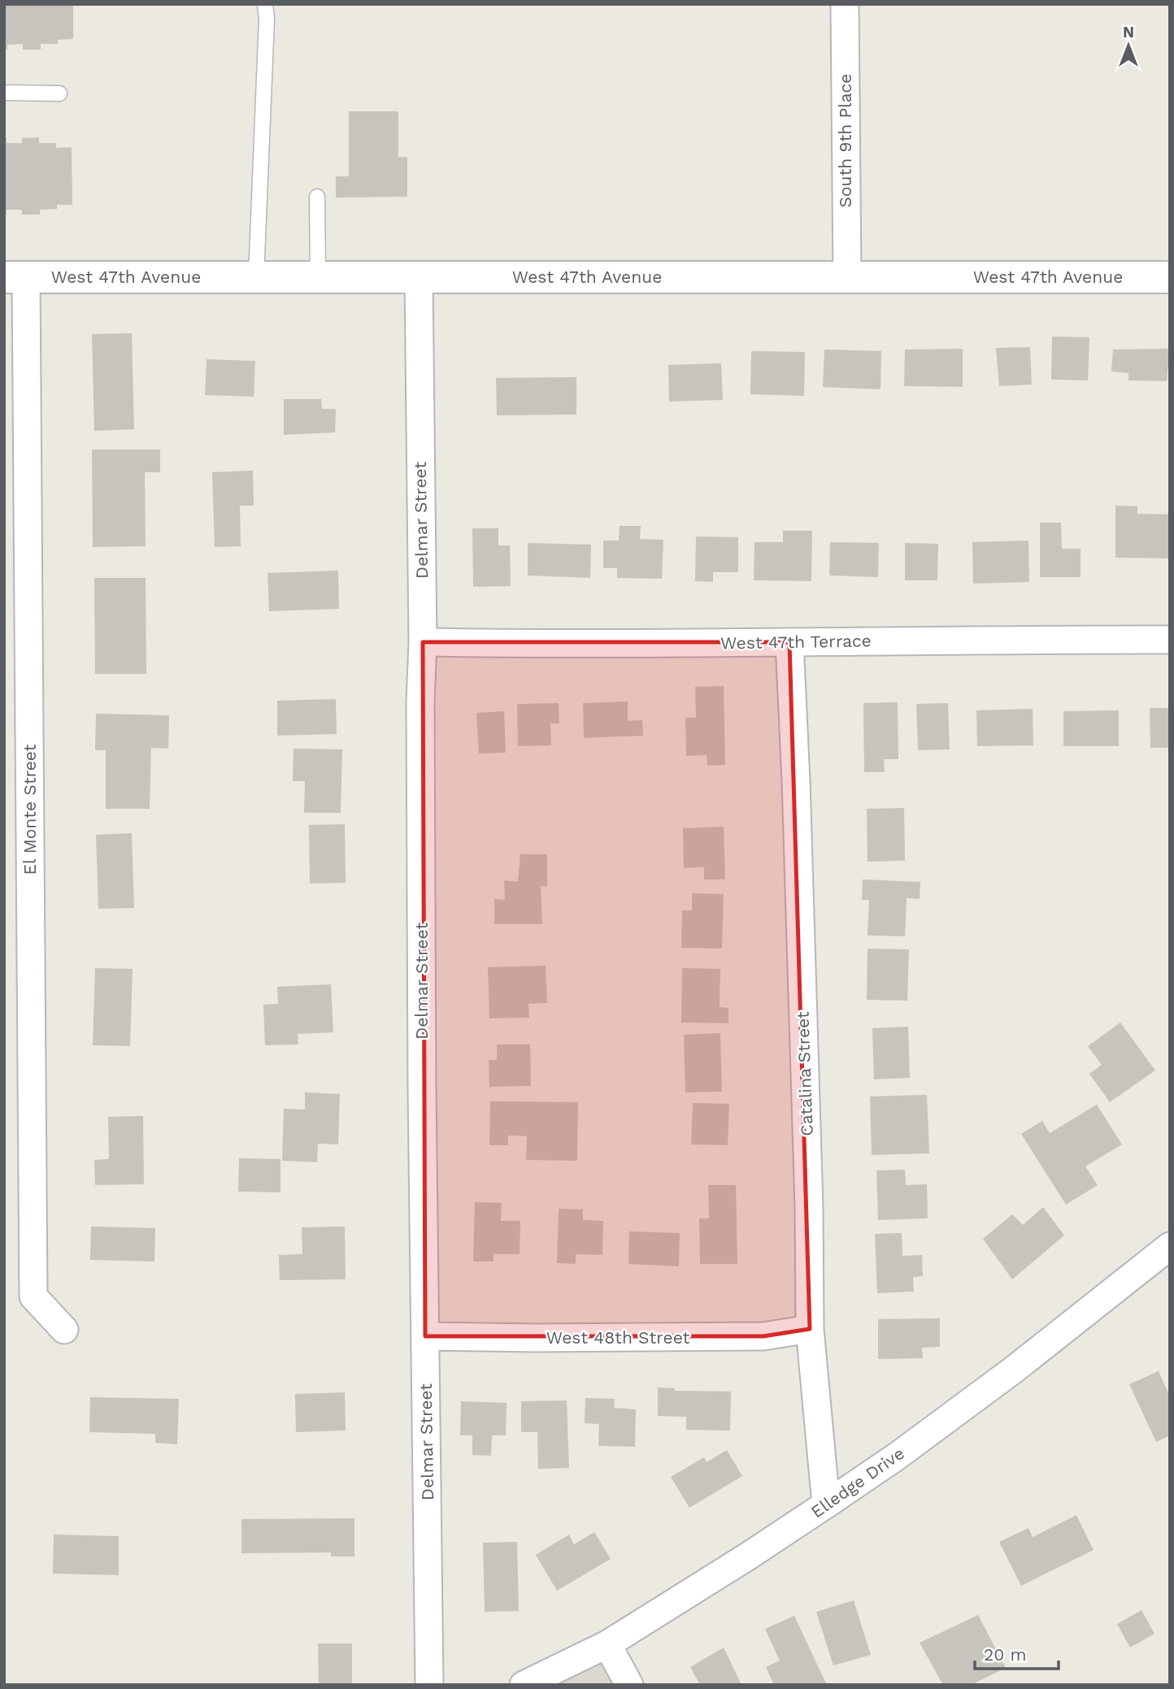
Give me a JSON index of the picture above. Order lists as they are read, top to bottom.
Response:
{
  "streets": {
    "street": [
      "South 9th Place",
      "West 47th Avenue",
      "Delmar Street",
      "West 47th Terrace",
      "El Monte Street",
      "Catalina Street",
      "West 48th Street",
      "Elledge Drive"
    ]
  },
  "crossings": [
    ["South 9th Place", "West 47th Avenue"],
    ["West 47th Avenue", "Delmar Street"],
    ["West 47th Avenue", "El Monte Street"],
    ["Delmar Street", "West 47th Terrace"],
    ["Delmar Street", "West 48th Street"],
    ["West 47th Terrace", "Catalina Street"],
    ["Catalina Street", "West 48th Street"],
    ["Catalina Street", "Elledge Drive"]
  ],
  "scale_bar": "20 m",
  "north": "top"
}
